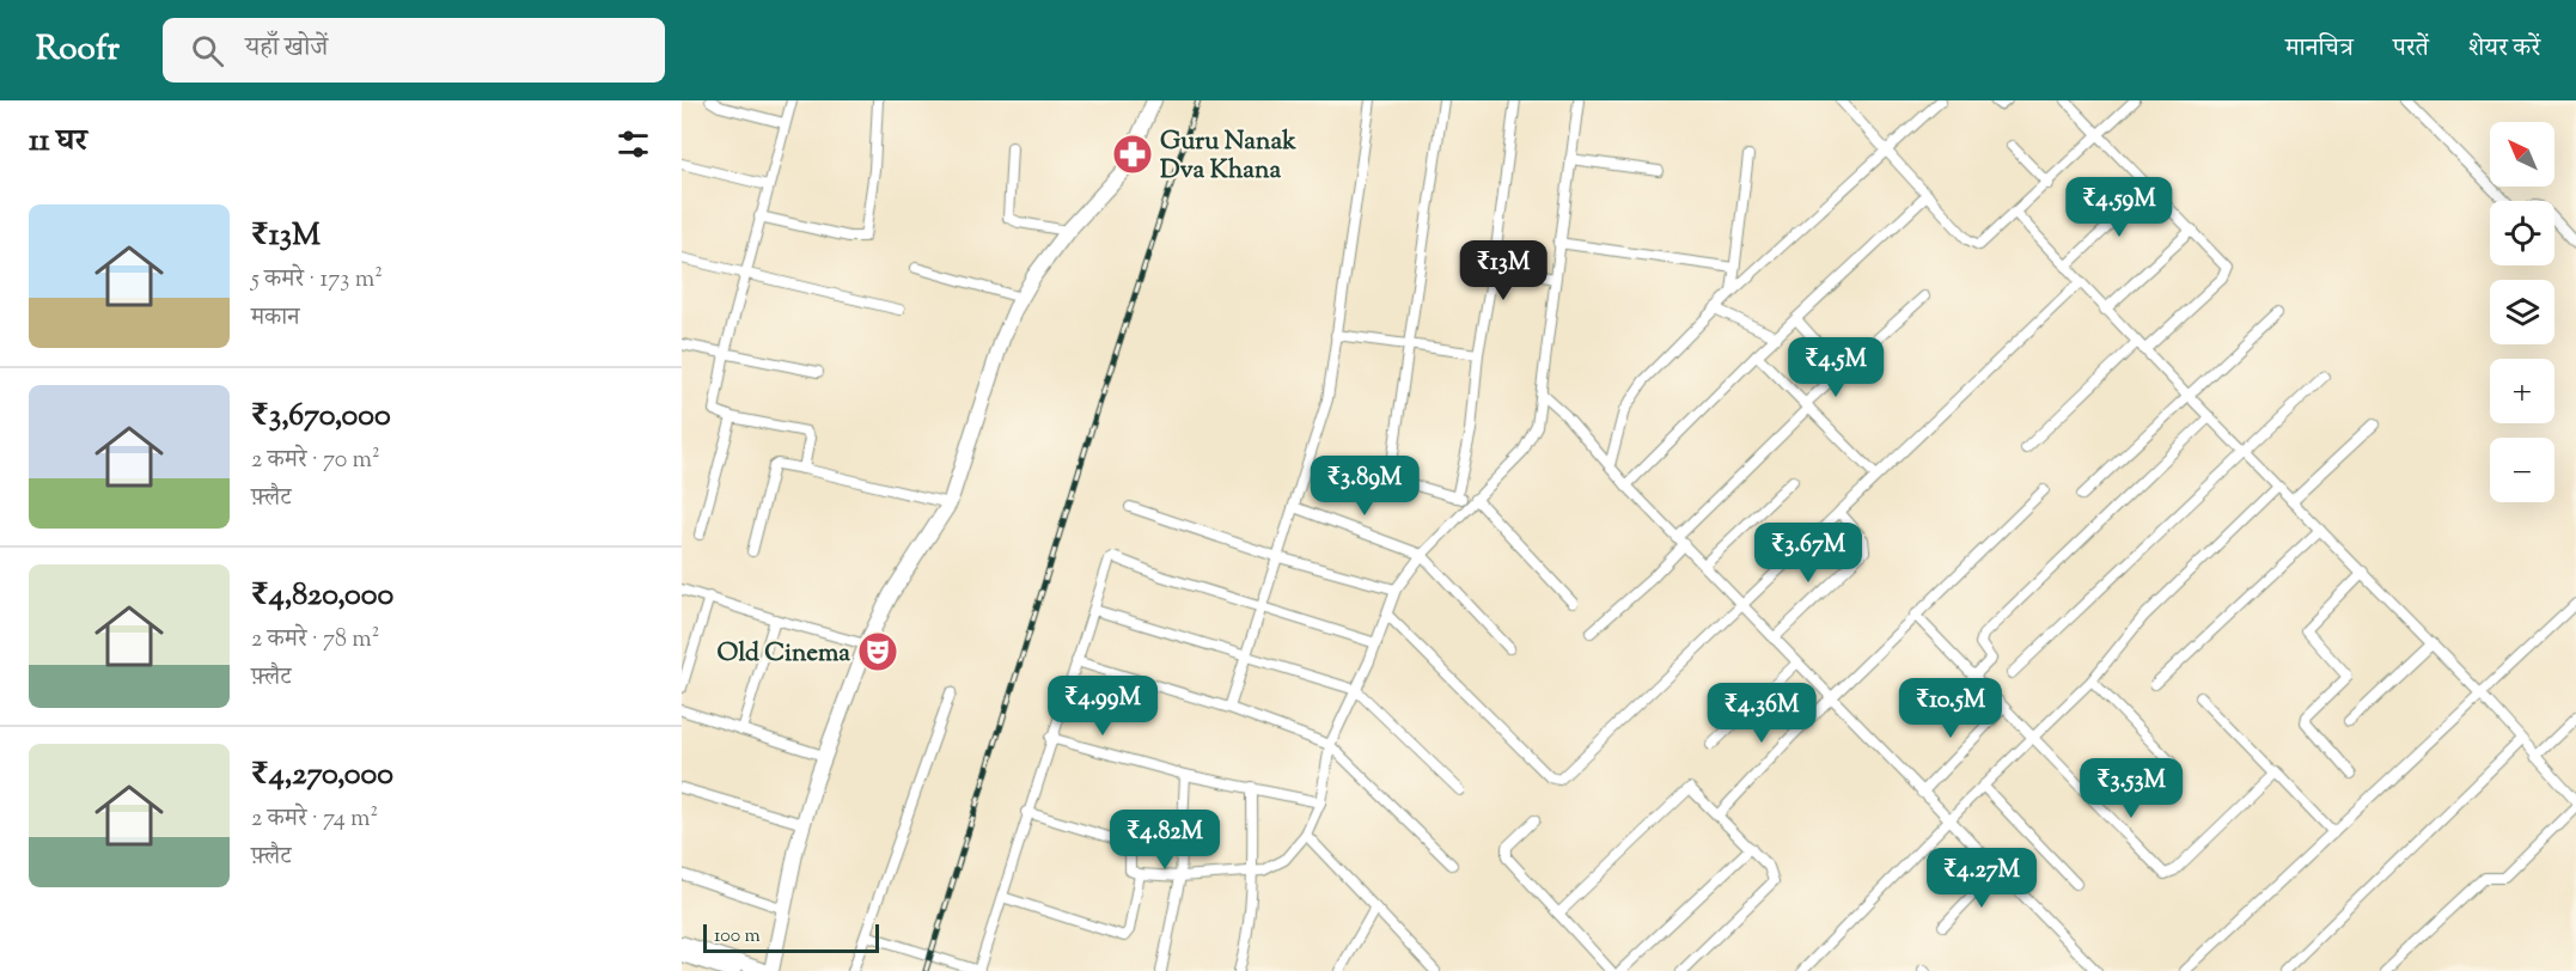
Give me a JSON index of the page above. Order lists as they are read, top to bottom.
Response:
{
  "places": {
    "pharmacy": ["Guru Nanak Dva Khana"],
    "theatre": ["Old Cinema"]
  },
  "scale_bar": "100 m",
  "north": "top left",
  "page": {
    "header": "Roofr",
    "search": "यहाँ खोजें",
    "nav": ["मानचित्र", "परतें", "शेयर करें"],
    "heading": "11 घर",
    "map_buttons": ["+", "−"],
    "price": [
      "₹4.59M",
      "₹13M",
      "₹4.5M",
      "₹3.89M",
      "₹3.67M",
      "₹4.99M",
      "₹10.5M",
      "₹4.36M",
      "₹3.53M",
      "₹4.82M",
      "₹4.27M"
    ],
    "list": [
      {
        "name": "₹13M",
        "note": "5 कमरे · 173 m² · मकान"
      },
      {
        "name": "₹3,670,000",
        "note": "2 कमरे · 70 m² · फ़्लैट"
      },
      {
        "name": "₹4,820,000",
        "note": "2 कमरे · 78 m² · फ़्लैट"
      },
      {
        "name": "₹4,270,000",
        "note": "2 कमरे · 74 m² · फ़्लैट"
      }
    ],
    "scale": "100 m"
  }
}
